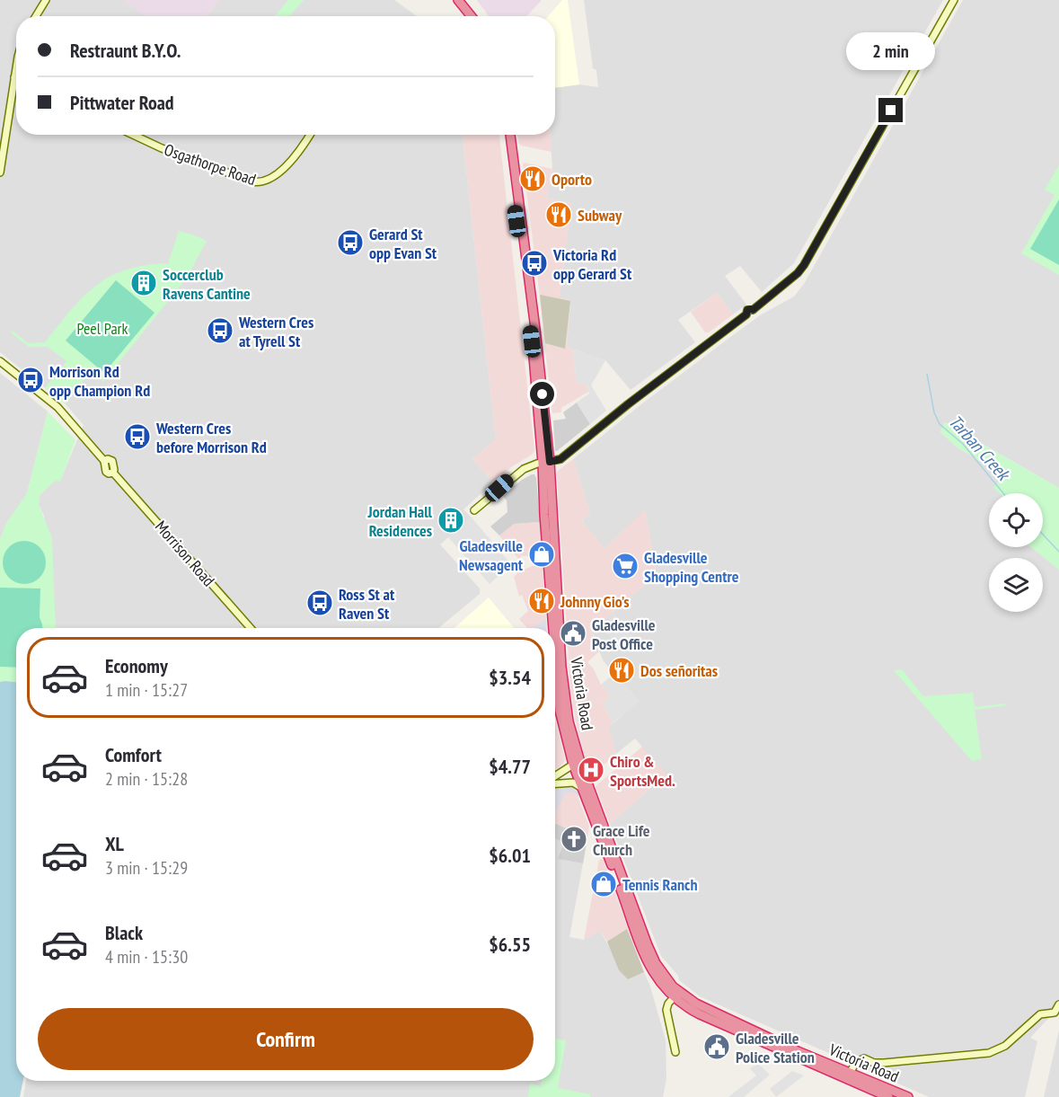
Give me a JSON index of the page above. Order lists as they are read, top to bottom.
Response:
{
  "streets": {
    "highway": ["Victoria Road"],
    "street": ["Osgathorpe Road", "Morrison Road"]
  },
  "water": ["Tarban Creek"],
  "parks": ["Peel Park"],
  "places": {
    "restaurant": [
      "Oporto",
      "Subway",
      "Johnny Gio's",
      "Dos señoritas"
    ],
    "bus stop": [
      "Gerard St opp Evan St",
      "Victoria Rd opp Gerard St",
      "Western Cres at Tyrell St",
      "Morrison Rd opp Champion Rd",
      "Western Cres before Morrison Rd",
      "Ross St at Raven St"
    ],
    "building": ["Soccerclub Ravens Cantine", "Jordan Hall Residences"],
    "shop": ["Gladesville Newsagent", "Tennis Ranch"],
    "supermarket": ["Gladesville Shopping Centre"],
    "public building": ["Gladesville Post Office", "Gladesville Police Station"],
    "hospital": ["Chiro & SportsMed."],
    "church": ["Grace Life Church"]
  },
  "page": {
    "banner": ["Restraunt B.Y.O.", "Pittwater Road"],
    "bubble": "2 min",
    "list": [
      {
        "name": "Economy",
        "note": "1 min · 15:27",
        "value": "$3.54"
      },
      {
        "name": "Comfort",
        "note": "2 min · 15:28",
        "value": "$4.77"
      },
      {
        "name": "XL",
        "note": "3 min · 15:29",
        "value": "$6.01"
      },
      {
        "name": "Black",
        "note": "4 min · 15:30",
        "value": "$6.55"
      }
    ],
    "buttons": "Confirm"
  }
}
